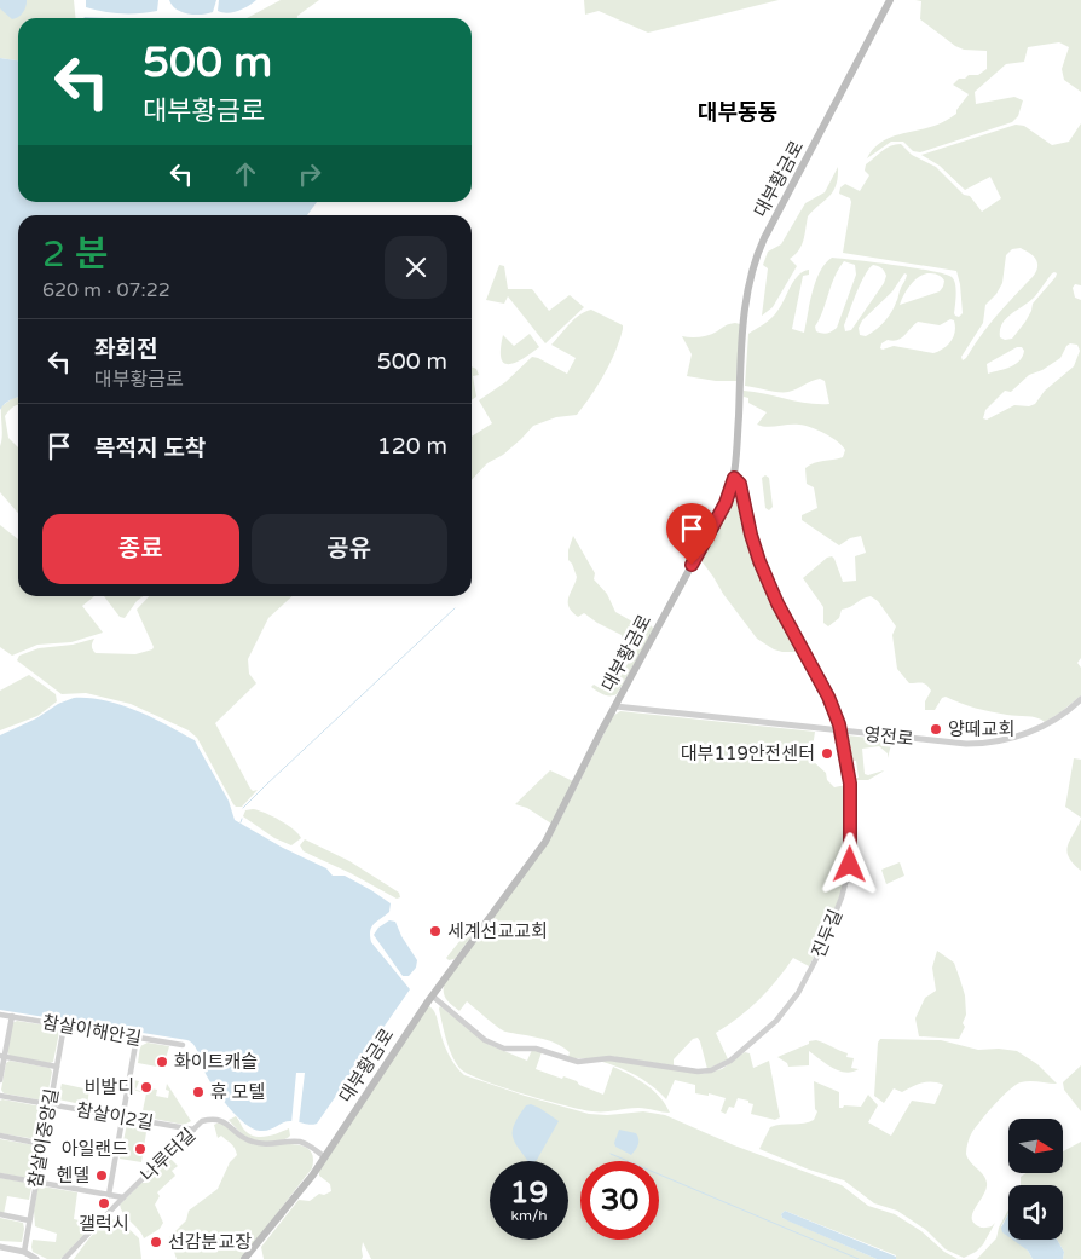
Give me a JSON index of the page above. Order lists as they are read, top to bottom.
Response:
{
  "streets": {
    "main road": ["대부황금로"],
    "street": [
      "영전로",
      "진두길",
      "참살이해안길",
      "참살이2길",
      "참살이중앙길",
      "나루터길"
    ]
  },
  "crossings": [
    ["대부황금로", "영전로"],
    ["대부황금로", "진두길"],
    ["대부황금로", "나루터길"],
    ["영전로", "진두길"],
    ["참살이해안길", "참살이중앙길"],
    ["참살이2길", "참살이중앙길"],
    ["참살이2길", "나루터길"]
  ],
  "districts": ["대부동동"],
  "places": [
    "양떼교회",
    "대부119안전센터",
    "세계선교교회",
    "화이트캐슬",
    "비발디",
    "휴 모텔",
    "아일랜드",
    "헨델",
    "갤럭시",
    "선감분교장"
  ],
  "north": "right",
  "page": {
    "turn": ["500 m", "대부황금로"],
    "heading": ["2 분", "620 m · 07:22"],
    "list": [
      {
        "name": "좌회전",
        "note": "대부황금로",
        "value": "500 m"
      },
      {
        "name": "목적지 도착",
        "value": "120 m"
      }
    ],
    "buttons": ["종료", "공유"],
    "speed": "19 km/h",
    "limit": "30"
  }
}
